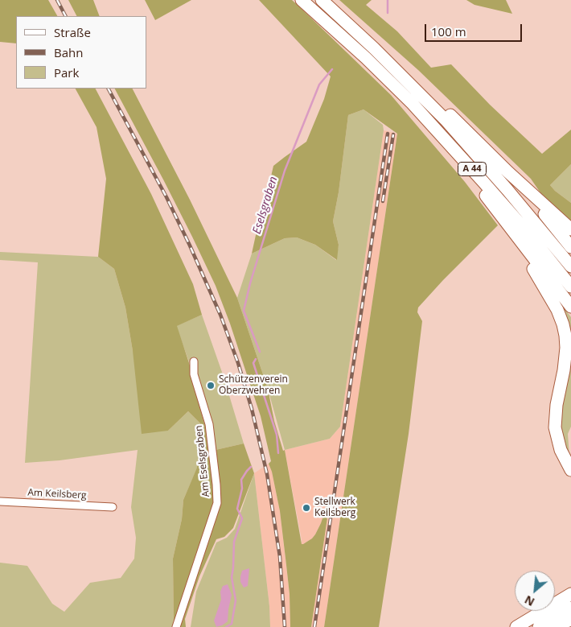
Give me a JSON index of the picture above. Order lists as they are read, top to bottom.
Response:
{
  "streets": {
    "highway": ["A 44"],
    "street": ["Am Eselsgraben", "Am Keilsberg"]
  },
  "water": ["Eselsgraben"],
  "places": ["Schützenverein Oberzwehren", "Stellwerk Keilsberg"],
  "legend": ["Straße", "Bahn", "Park"],
  "scale_bar": "100 m",
  "north": "bottom left"
}
